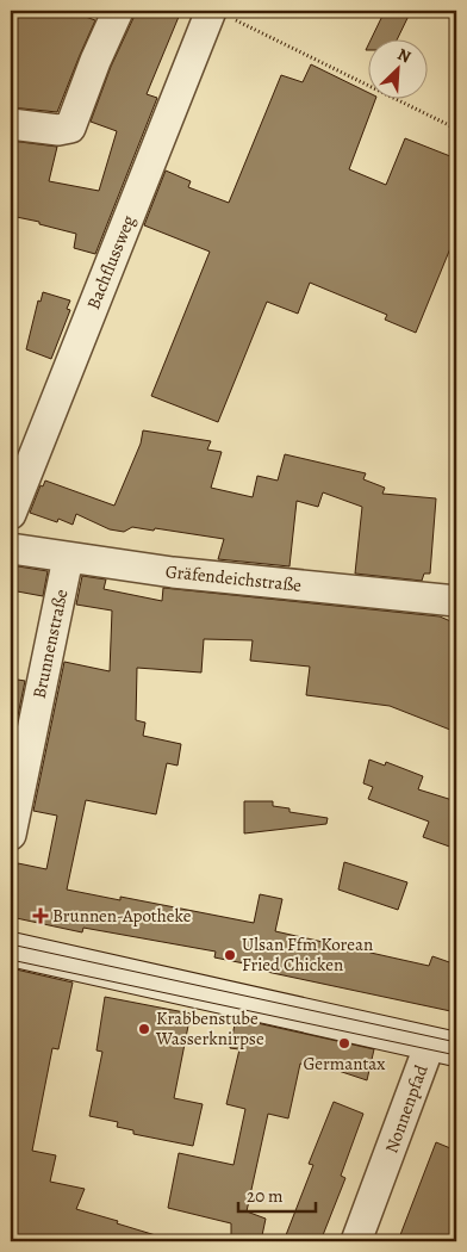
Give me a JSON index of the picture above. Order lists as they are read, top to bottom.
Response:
{
  "streets": {
    "street": [
      "Bachflussweg",
      "Gräfendeichstraße",
      "Brunnenstraße",
      "Nonnenpfad"
    ]
  },
  "crossings": [
    ["Gräfendeichstraße", "Brunnenstraße"]
  ],
  "places": {
    "health": ["Brunnen-Apotheke"],
    "other": ["Ulsan Ffm Korean Fried Chicken", "Krabbenstube Wasserknirpse", "Germantax"]
  },
  "scale_bar": "20 m",
  "north": "top right"
}
